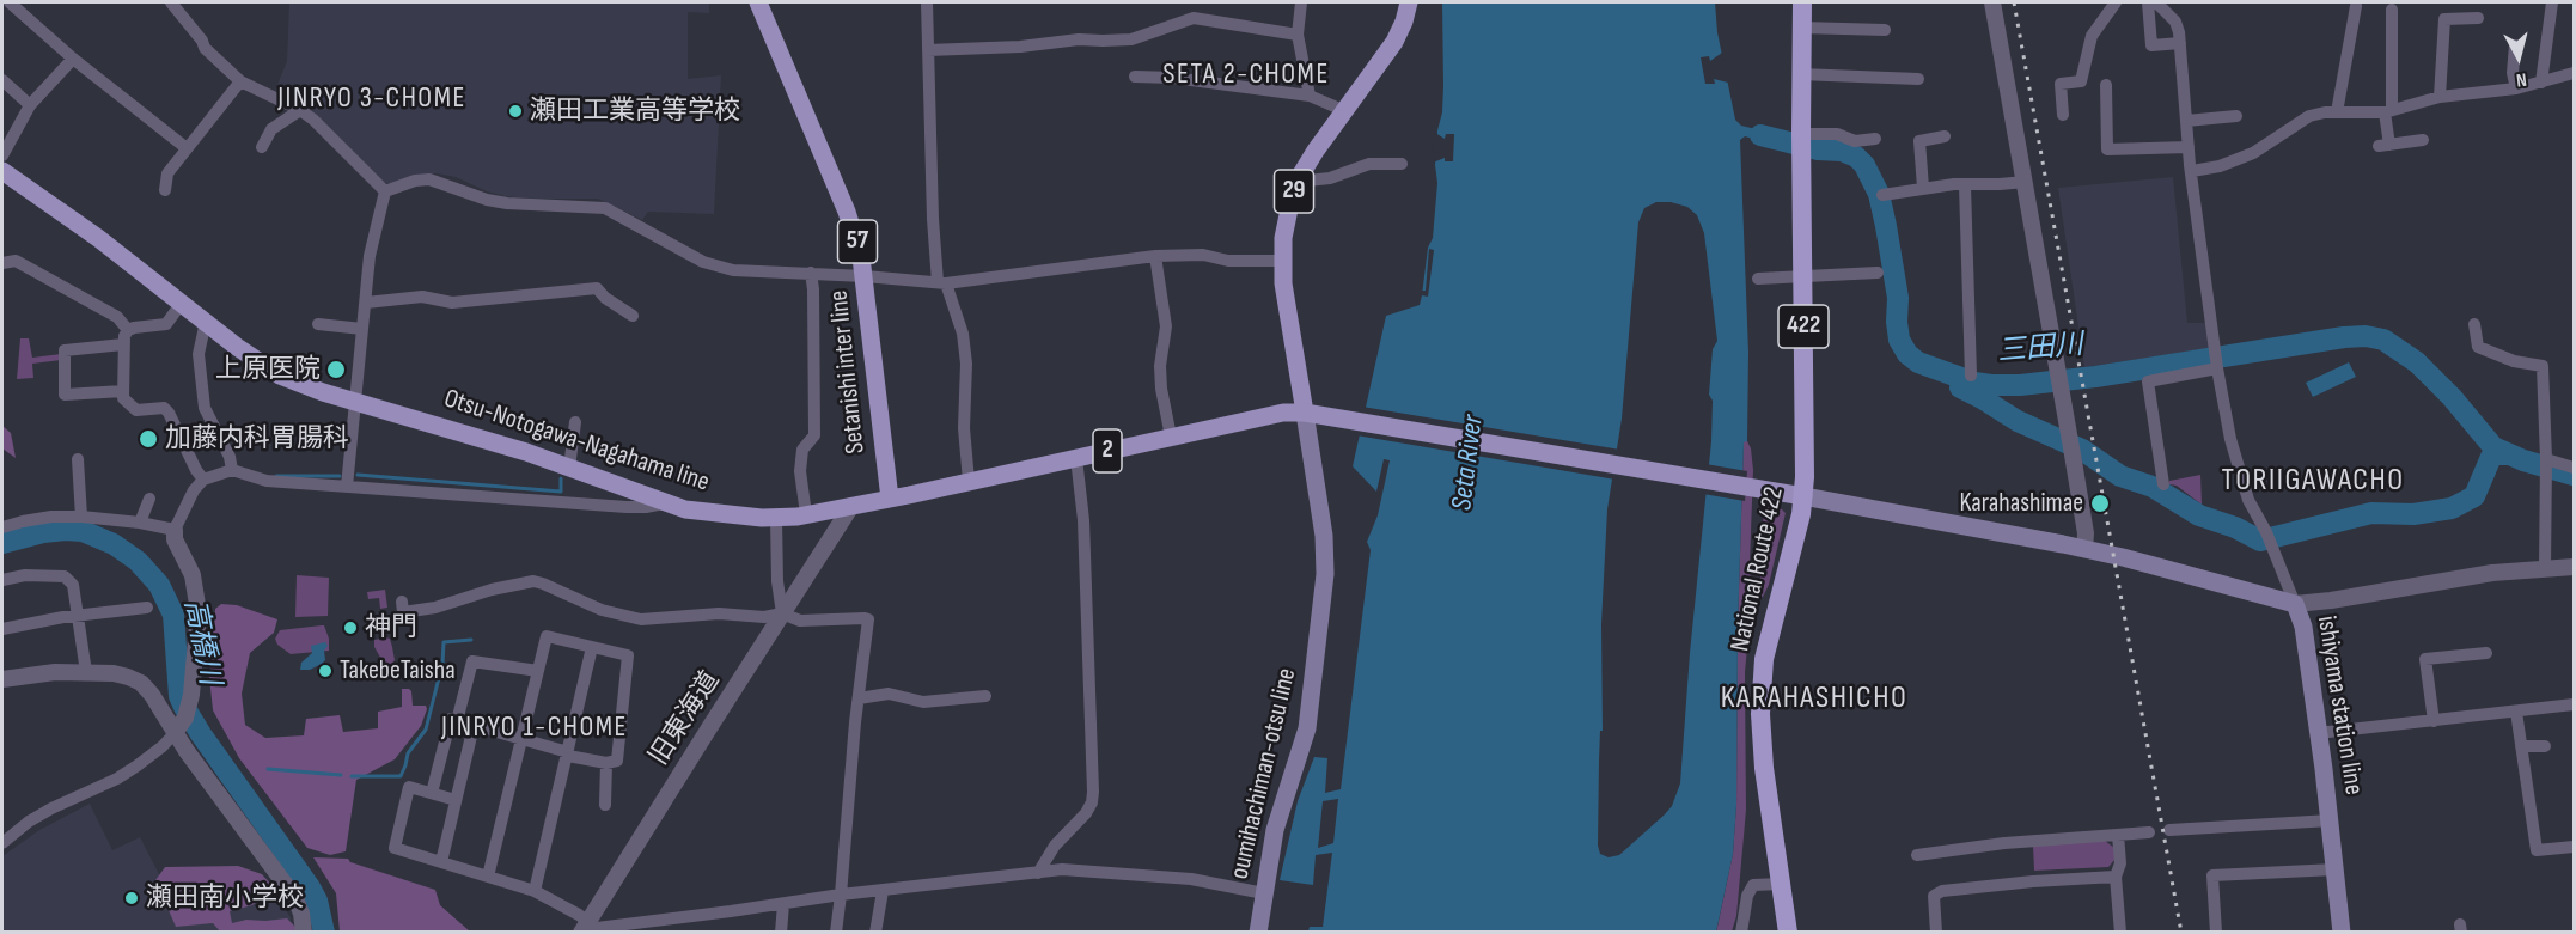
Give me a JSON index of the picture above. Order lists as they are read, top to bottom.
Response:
{
  "streets": {
    "highway": ["422", "National Route 422"],
    "main road": [
      "29",
      "57",
      "Setanishi inter line",
      "Otsu-Notogawa-Nagahama line",
      "2",
      "ishiyama station line",
      "oumihachiman-otsu line"
    ],
    "street": ["旧東海道"]
  },
  "crossings": [
    ["29", "Otsu-Notogawa-Nagahama line"],
    ["29", "oumihachiman-otsu line"],
    ["Setanishi inter line", "Otsu-Notogawa-Nagahama line"],
    ["Otsu-Notogawa-Nagahama line", "National Route 422"],
    ["Otsu-Notogawa-Nagahama line", "ishiyama station line"],
    ["Otsu-Notogawa-Nagahama line", "旧東海道"],
    ["Otsu-Notogawa-Nagahama line", "oumihachiman-otsu line"],
    ["National Route 422", "ishiyama station line"]
  ],
  "districts": [
    "SETA 2-CHOME",
    "JINRYO 3-CHOME",
    "TORIIGAWACHO",
    "KARAHASHICHO",
    "JINRYO 1-CHOME"
  ],
  "water": ["三田川", "Seta River", "高橋川"],
  "places": [
    "瀬田工業高等学校",
    "上原医院",
    "加藤内科胃腸科",
    "Karahashimae",
    "神門",
    "TakebeTaisha",
    "瀬田南小学校"
  ],
  "north": "bottom"
}
